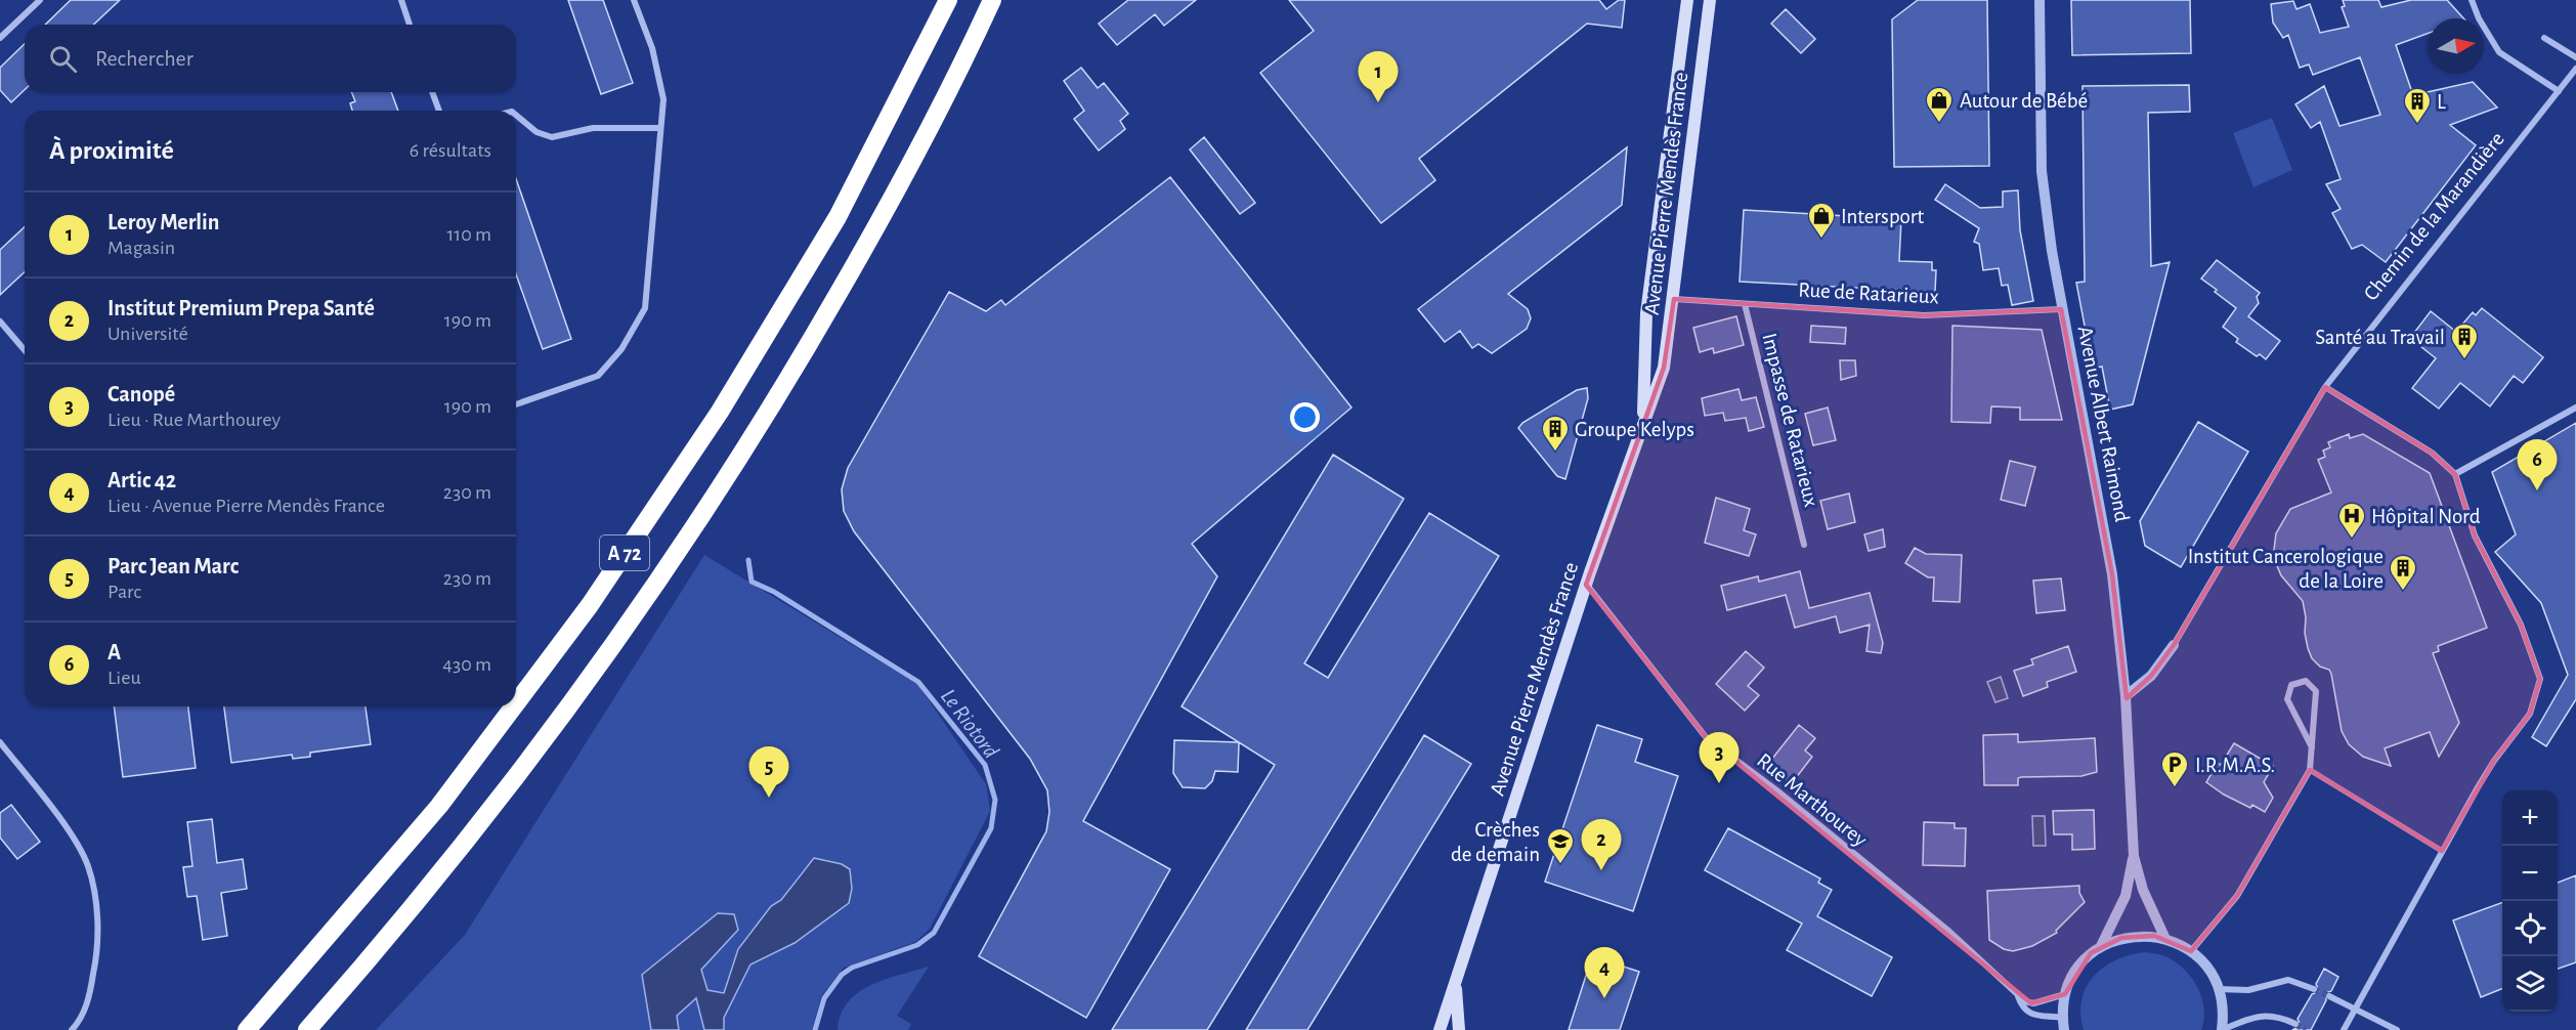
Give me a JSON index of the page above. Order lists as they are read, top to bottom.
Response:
{
  "streets": {
    "highway": ["A 72"],
    "main road": ["Avenue Pierre Mendès France"],
    "street": [
      "Chemin de la Marandière",
      "Rue de Ratarieux",
      "Impasse de Ratarieux",
      "Avenue Albert Raimond",
      "Rue Marthourey"
    ]
  },
  "crossings": [
    ["Avenue Pierre Mendès France", "Rue de Ratarieux"],
    ["Avenue Pierre Mendès France", "Rue Marthourey"],
    ["Chemin de la Marandière", "Avenue Albert Raimond"],
    ["Rue de Ratarieux", "Impasse de Ratarieux"],
    ["Rue de Ratarieux", "Avenue Albert Raimond"]
  ],
  "water": ["Le Riotord"],
  "places": {
    "shop": ["Autour de Bébé", "Intersport"],
    "building": [
      "L",
      "Santé au Travail",
      "Groupe Kelyps",
      "Institut Cancerologique de la Loire"
    ],
    "hospital": ["Hôpital Nord"],
    "parking": ["I.R.M.A.S."],
    "school or university": ["Crèches de demain"]
  },
  "north": "right",
  "page": {
    "search": "Rechercher",
    "pins": [
      "1",
      "6",
      "3",
      "5",
      "2",
      "4"
    ],
    "heading": ["À proximité", "6 résultats"],
    "list": [
      {
        "mark": "1",
        "name": "Leroy Merlin",
        "note": "Magasin",
        "value": "110 m"
      },
      {
        "mark": "2",
        "name": "Institut Premium Prepa Santé",
        "note": "Université",
        "value": "190 m"
      },
      {
        "mark": "3",
        "name": "Canopé",
        "note": "Lieu · Rue Marthourey",
        "value": "190 m"
      },
      {
        "mark": "4",
        "name": "Artic 42",
        "note": "Lieu · Avenue Pierre Mendès France",
        "value": "230 m"
      },
      {
        "mark": "5",
        "name": "Parc Jean Marc",
        "note": "Parc",
        "value": "230 m"
      },
      {
        "mark": "6",
        "name": "A",
        "note": "Lieu",
        "value": "430 m"
      }
    ],
    "map_buttons": ["+", "−"]
  }
}
